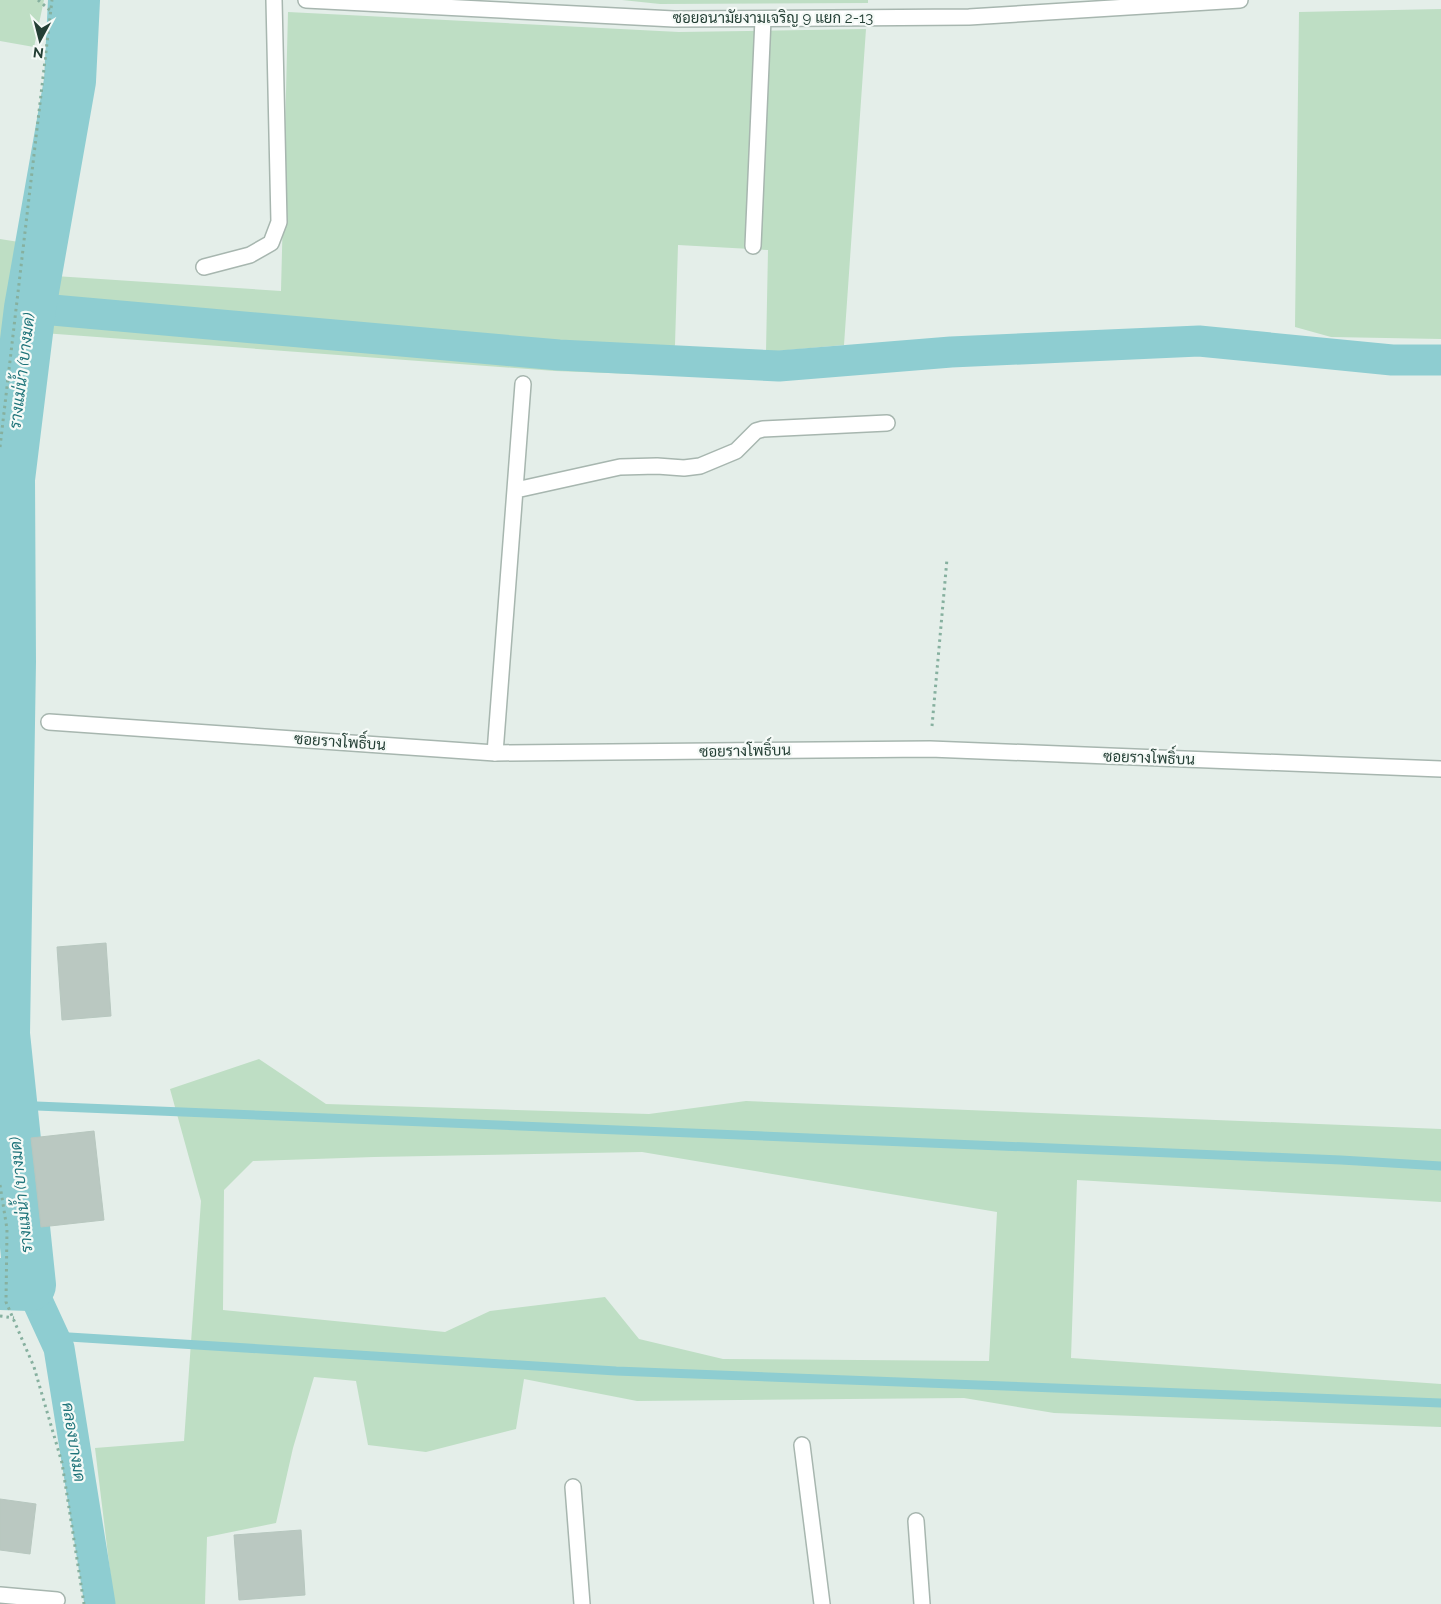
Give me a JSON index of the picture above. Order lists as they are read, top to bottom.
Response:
{
  "streets": {
    "street": ["ซอยอนามัยงามเจริญ 9 แยก 2-13", "ซอยรางโพธิ์บน"]
  },
  "water": ["รางแม่น้ำ (บางมด)", "คลองบางมด"],
  "north": "bottom"
}
